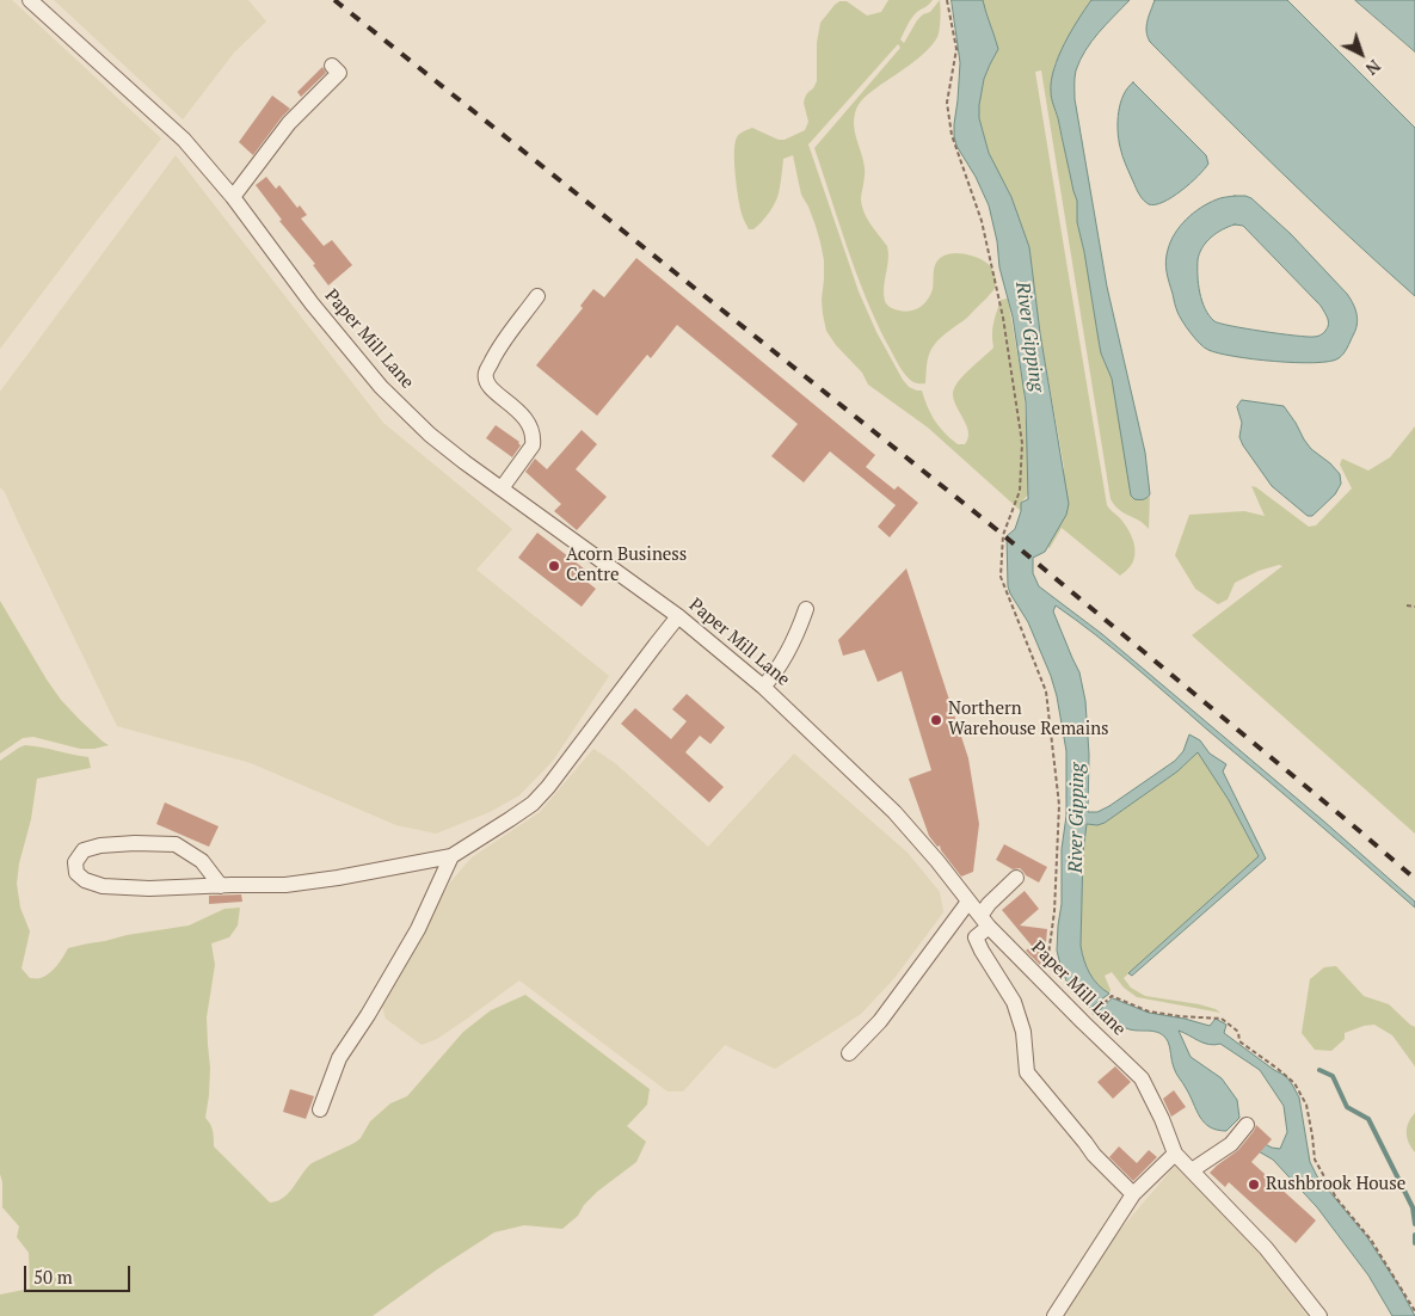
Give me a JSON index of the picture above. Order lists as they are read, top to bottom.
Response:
{
  "streets": {
    "street": ["Paper Mill Lane"]
  },
  "water": ["River Gipping"],
  "places": ["Acorn Business Centre", "Northern Warehouse Remains", "Rushbrook House"],
  "scale_bar": "50 m",
  "north": "bottom right"
}
